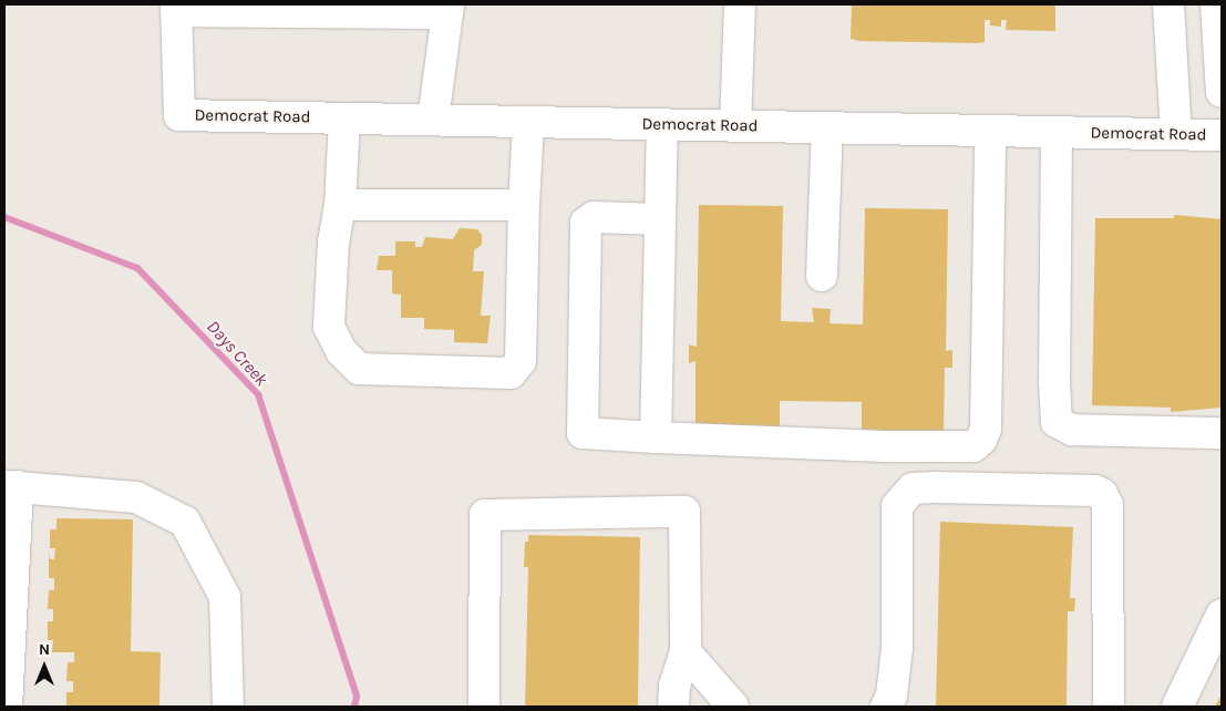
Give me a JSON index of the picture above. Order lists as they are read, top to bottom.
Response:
{
  "streets": {
    "street": ["Democrat Road"]
  },
  "water": ["Days Creek"],
  "north": "top"
}
